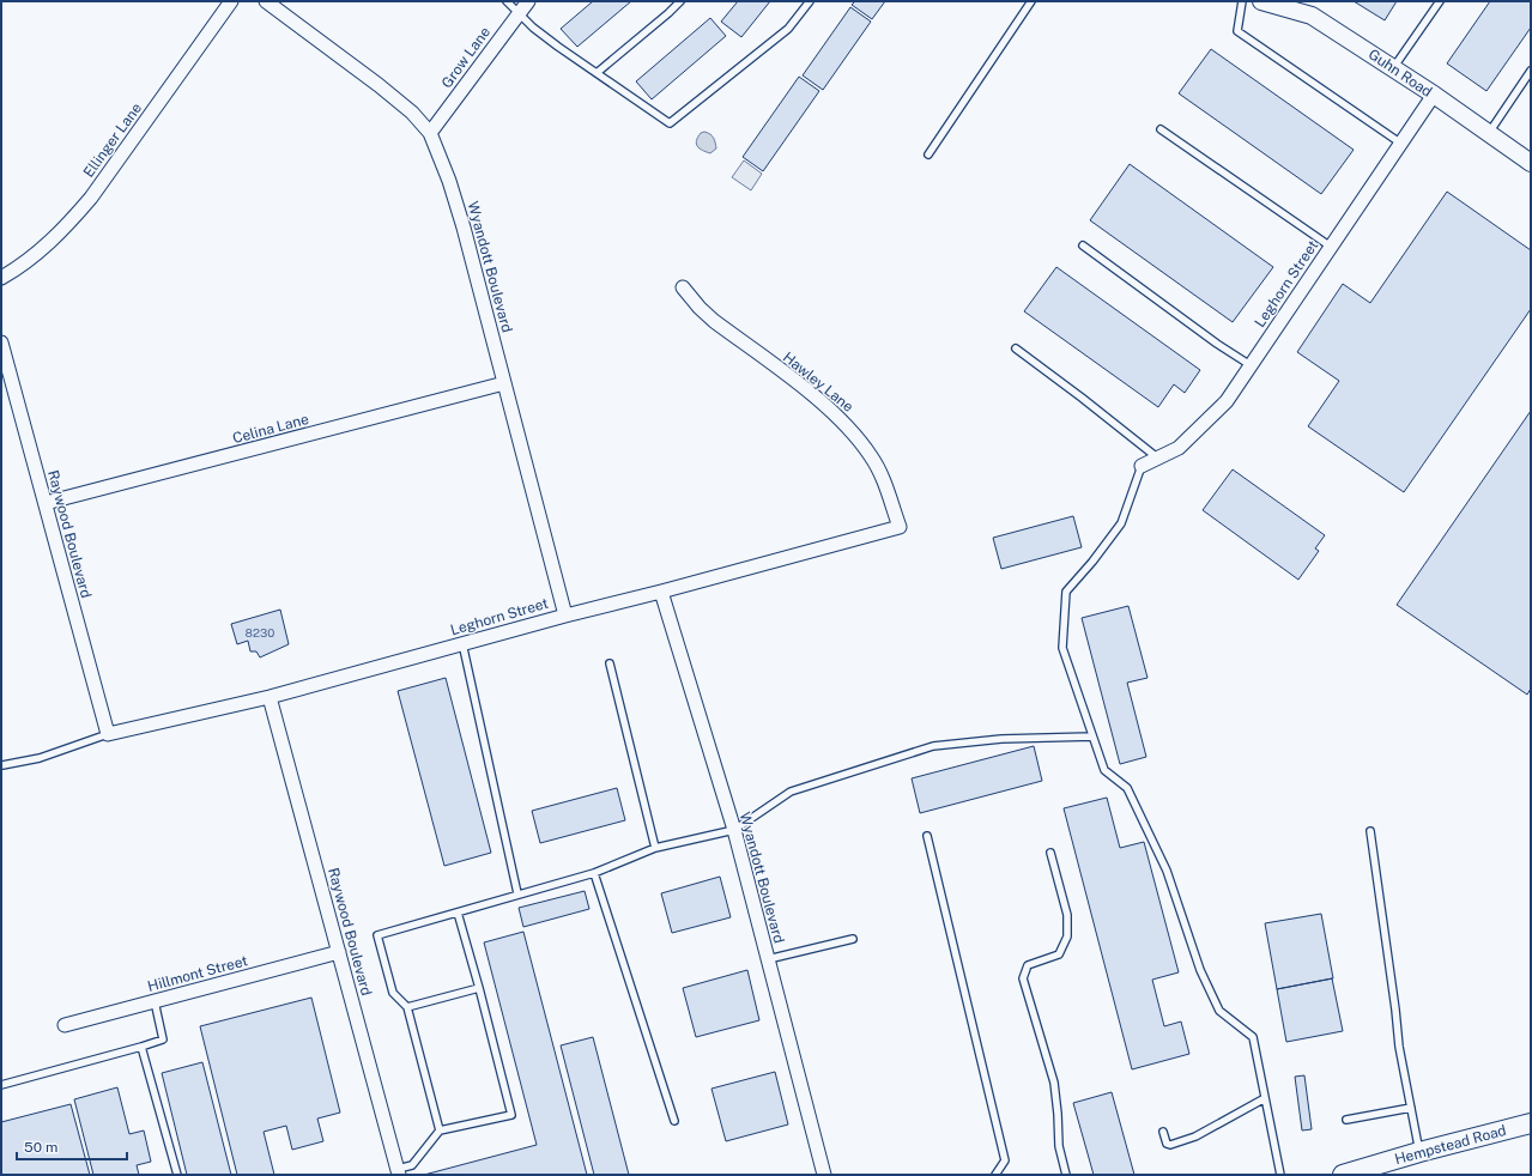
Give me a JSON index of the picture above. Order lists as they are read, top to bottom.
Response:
{
  "streets": {
    "main road": ["Hempstead Road"],
    "street": [
      "Grow Lane",
      "Guhn Road",
      "Ellinger Lane",
      "Wyandott Boulevard",
      "Leghorn Street",
      "Hawley Lane",
      "Celina Lane",
      "Raywood Boulevard",
      "Hillmont Street"
    ]
  },
  "crossings": [
    ["Grow Lane", "Wyandott Boulevard"],
    ["Guhn Road", "Leghorn Street"],
    ["Wyandott Boulevard", "Leghorn Street"],
    ["Wyandott Boulevard", "Celina Lane"],
    ["Leghorn Street", "Hawley Lane"],
    ["Leghorn Street", "Raywood Boulevard"],
    ["Celina Lane", "Raywood Boulevard"],
    ["Raywood Boulevard", "Hillmont Street"]
  ],
  "house_numbers": ["8230"],
  "scale_bar": "50 m"
}
